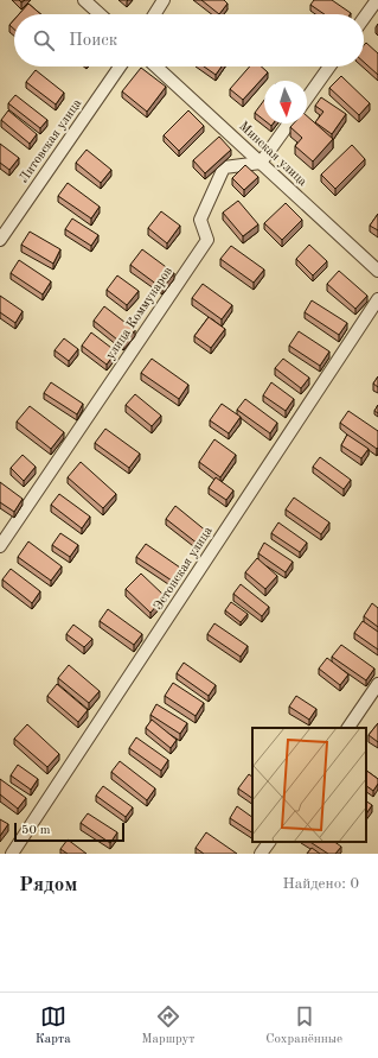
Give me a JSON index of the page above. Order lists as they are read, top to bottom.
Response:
{
  "streets": {
    "street": [
      "Литовская улица",
      "Минская улица",
      "улица Коммунаров",
      "Эстонская улица"
    ]
  },
  "crossings": [
    ["Минская улица", "улица Коммунаров"]
  ],
  "scale_bar": "50 m",
  "north": "bottom",
  "page": {
    "search": "Поиск",
    "scale": "50 m",
    "heading": ["Рядом", "Найдено: 0"],
    "nav": ["Карта", "Маршрут", "Сохранённые"]
  }
}
